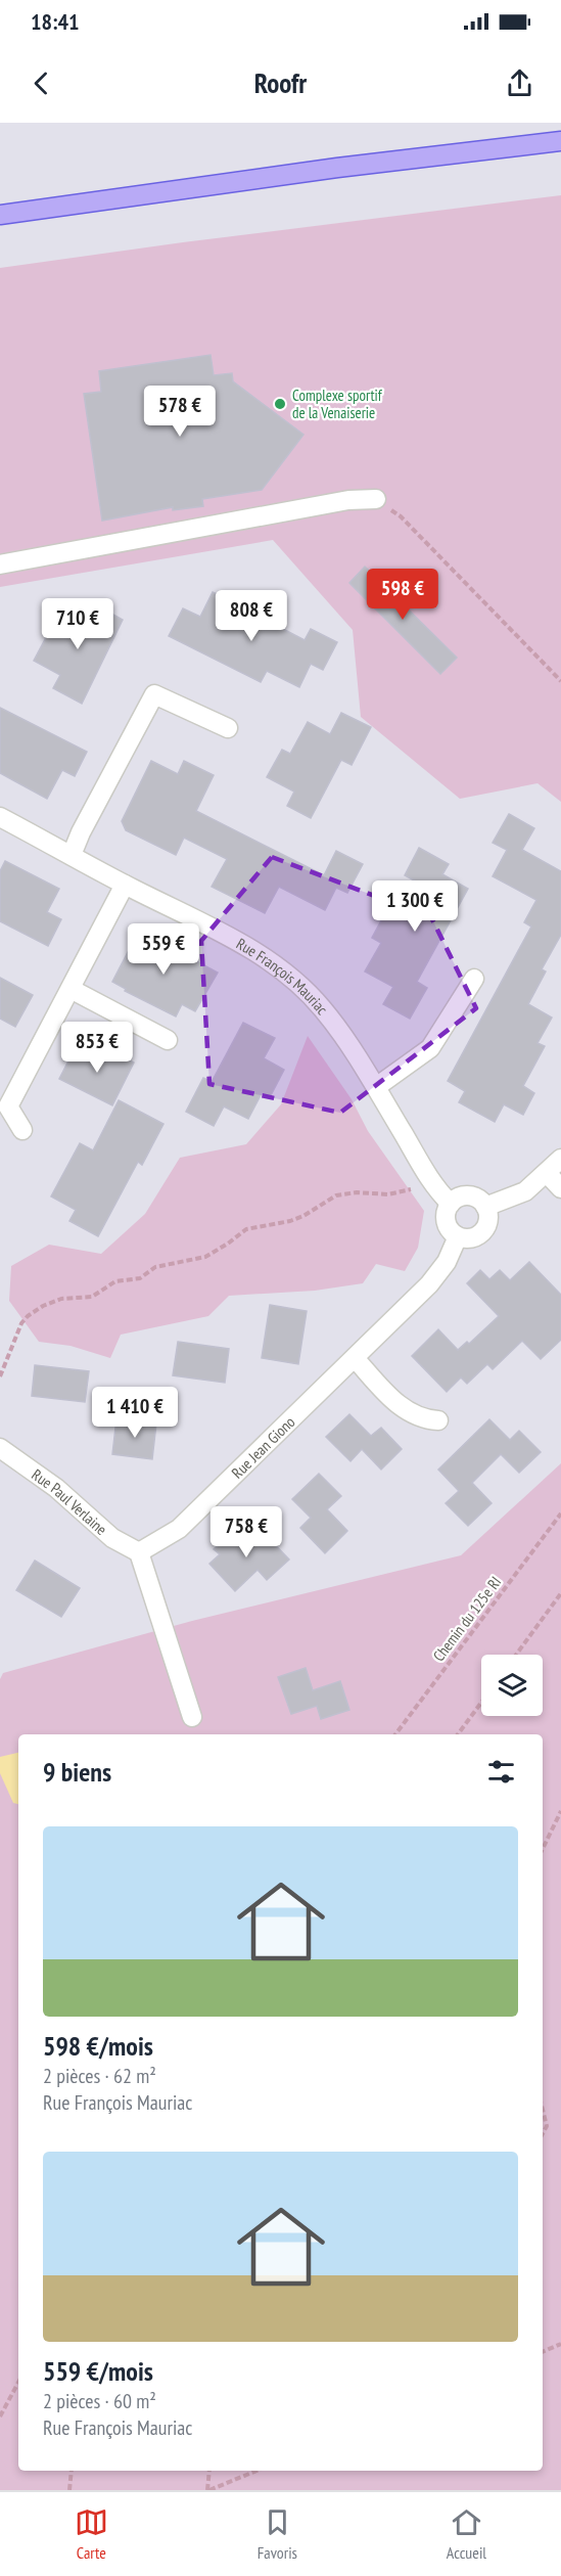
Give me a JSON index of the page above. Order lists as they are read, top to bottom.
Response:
{
  "streets": {
    "street": ["Rue François Mauriac", "Rue Jean Giono", "Rue Paul Verlaine"],
    "path": ["Chemin du 125e RI"]
  },
  "crossings": [
    ["Rue François Mauriac", "Rue Jean Giono"],
    ["Rue Jean Giono", "Rue Paul Verlaine"]
  ],
  "places": ["Complexe sportif de la Venaiserie"],
  "page": {
    "status": "18:41",
    "header": "Roofr",
    "price": [
      "578 €",
      "598 €",
      "808 €",
      "710 €",
      "1 300 €",
      "559 €",
      "853 €",
      "1 410 €",
      "758 €"
    ],
    "heading": "9 biens",
    "list": [
      {
        "name": "598 €/mois",
        "note": "2 pièces · 62 m² · Rue François Mauriac"
      },
      {
        "name": "559 €/mois",
        "note": "2 pièces · 60 m² · Rue François Mauriac"
      }
    ],
    "tabs": ["Carte", "Favoris", "Accueil"]
  }
}
